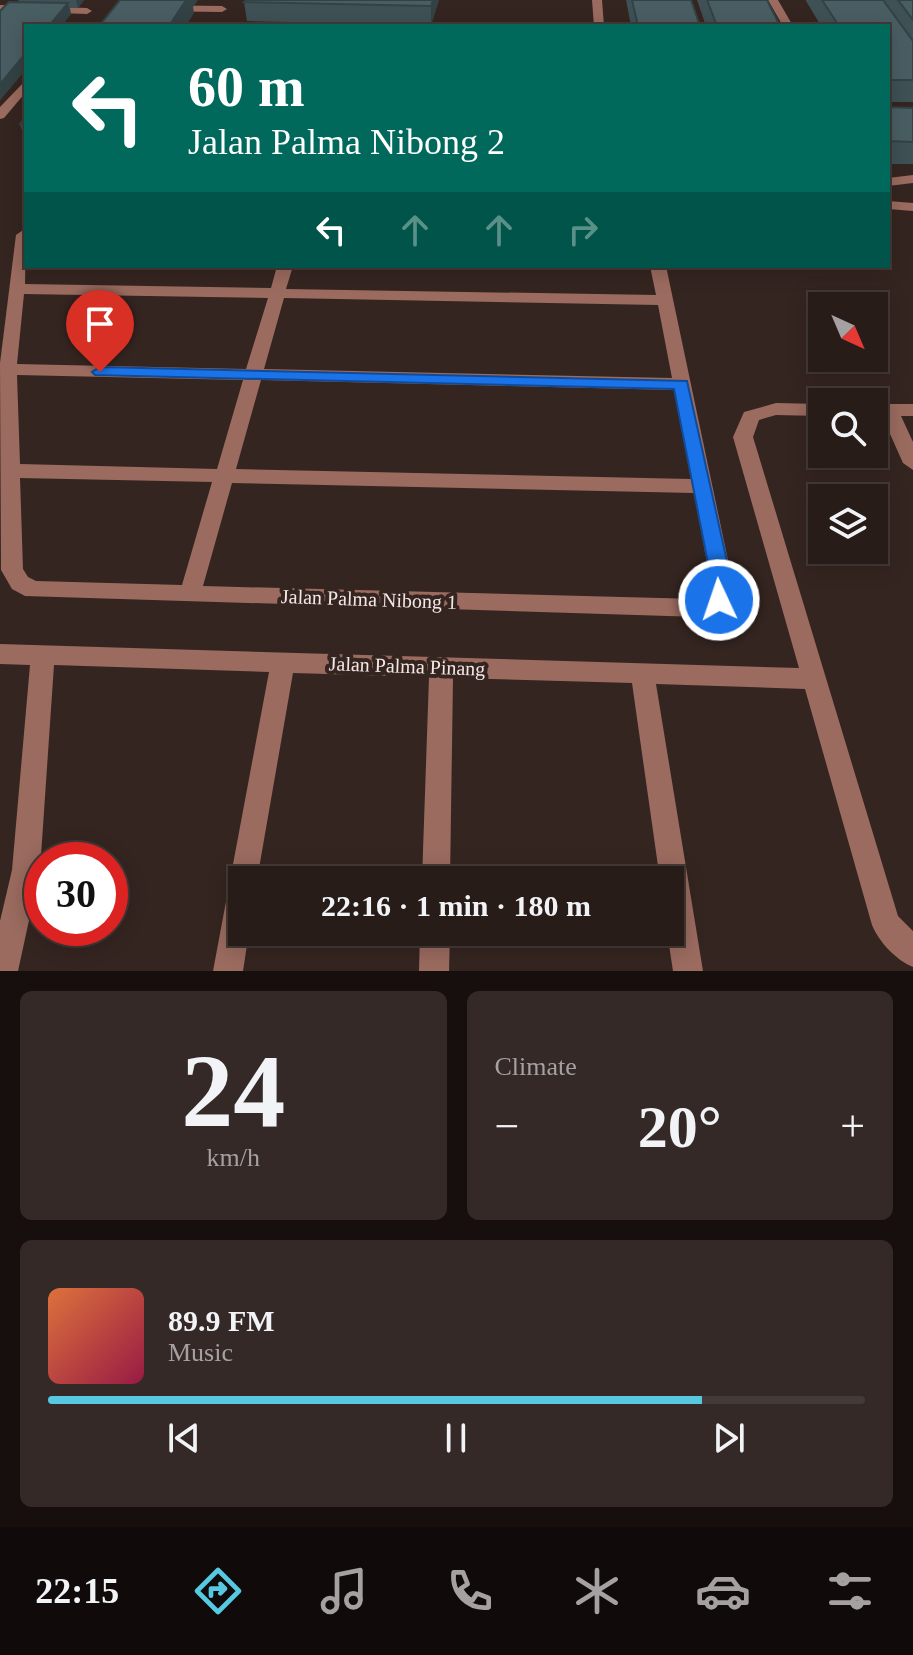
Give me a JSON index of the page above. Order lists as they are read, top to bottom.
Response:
{
  "streets": {
    "street": ["Jalan Palma Nibong 1", "Jalan Palma Pinang"]
  },
  "north": "bottom right",
  "page": {
    "turn": ["60 m", "Jalan Palma Nibong 2"],
    "limit": "30",
    "trip": "22:16 · 1 min · 180 m",
    "tile": [
      ["24", "km/h"],
      "Climate"
    ],
    "heat": ["−", "20°", "+"],
    "song": ["89.9 FM", "Music"],
    "tabs": "22:15"
  }
}
